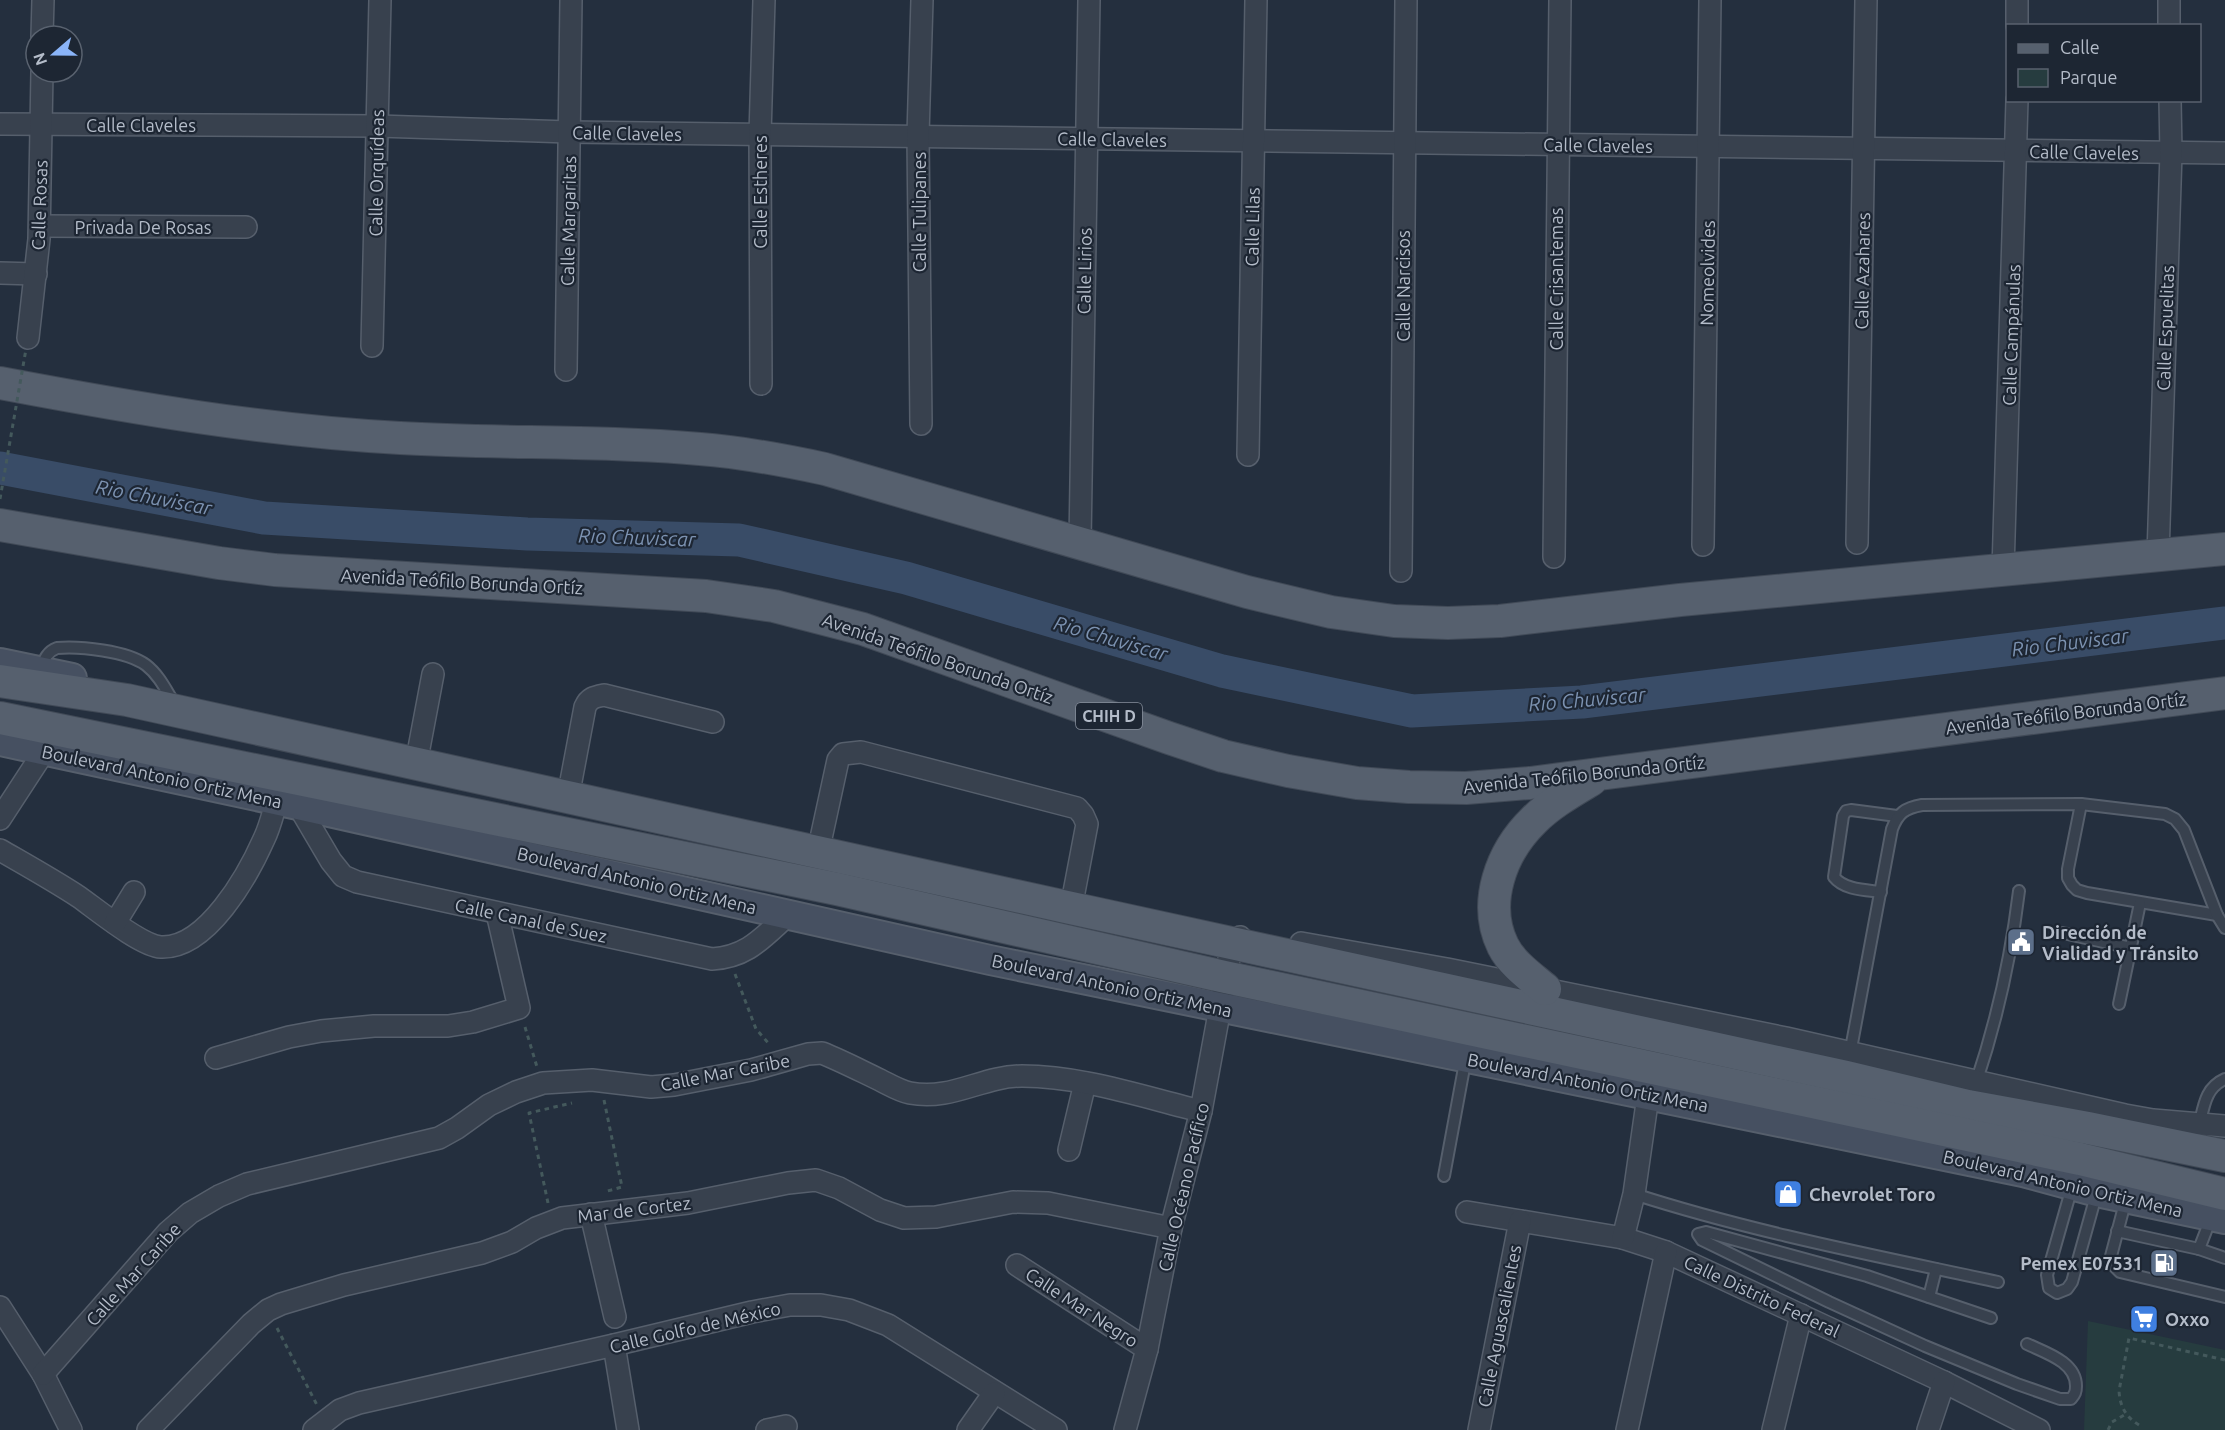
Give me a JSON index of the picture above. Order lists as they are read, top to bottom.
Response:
{
  "streets": {
    "main road": ["Avenida Teófilo Borunda Ortíz", "CHIH D", "Boulevard Antonio Ortiz Mena"],
    "street": [
      "Calle Claveles",
      "Calle Orquídeas",
      "Calle Estheres",
      "Calle Rosas",
      "Calle Tulipanes",
      "Calle Margaritas",
      "Privada De Rosas",
      "Calle Lilas",
      "Calle Lirios",
      "Calle Azahares",
      "Nomeolvides",
      "Calle Crisantemas",
      "Calle Narcisos",
      "Calle Espuelitas",
      "Calle Campánulas",
      "Calle Canal de Suez",
      "Calle Mar Caribe",
      "Calle Océano Pacífico",
      "Mar de Cortez",
      "Calle Distrito Federal",
      "Calle Mar Negro",
      "Calle Aguascalientes",
      "Calle Golfo de México"
    ]
  },
  "crossings": [
    ["Calle Claveles", "Calle Orquídeas"],
    ["Calle Claveles", "Calle Estheres"],
    ["Calle Claveles", "Calle Rosas"],
    ["Calle Claveles", "Calle Tulipanes"],
    ["Calle Claveles", "Calle Margaritas"],
    ["Calle Claveles", "Calle Lilas"],
    ["Calle Claveles", "Calle Lirios"],
    ["Calle Claveles", "Calle Azahares"],
    ["Calle Claveles", "Nomeolvides"],
    ["Calle Claveles", "Calle Crisantemas"],
    ["Calle Claveles", "Calle Narcisos"],
    ["Calle Claveles", "Calle Espuelitas"],
    ["Calle Claveles", "Calle Campánulas"],
    ["Calle Rosas", "Privada De Rosas"],
    ["Boulevard Antonio Ortiz Mena", "Calle Canal de Suez"],
    ["Boulevard Antonio Ortiz Mena", "Calle Océano Pacífico"],
    ["Calle Mar Caribe", "Calle Océano Pacífico"],
    ["Calle Océano Pacífico", "Mar de Cortez"],
    ["Calle Océano Pacífico", "Calle Mar Negro"],
    ["Calle Distrito Federal", "Calle Aguascalientes"]
  ],
  "water": ["Rio Chuviscar"],
  "places": {
    "public building": ["Dirección de Vialidad y Tránsito"],
    "shop": ["Chevrolet Toro"],
    "fuel station": ["Pemex E07531"],
    "supermarket": ["Oxxo"]
  },
  "legend": ["Calle", "Parque"],
  "north": "left"
}
